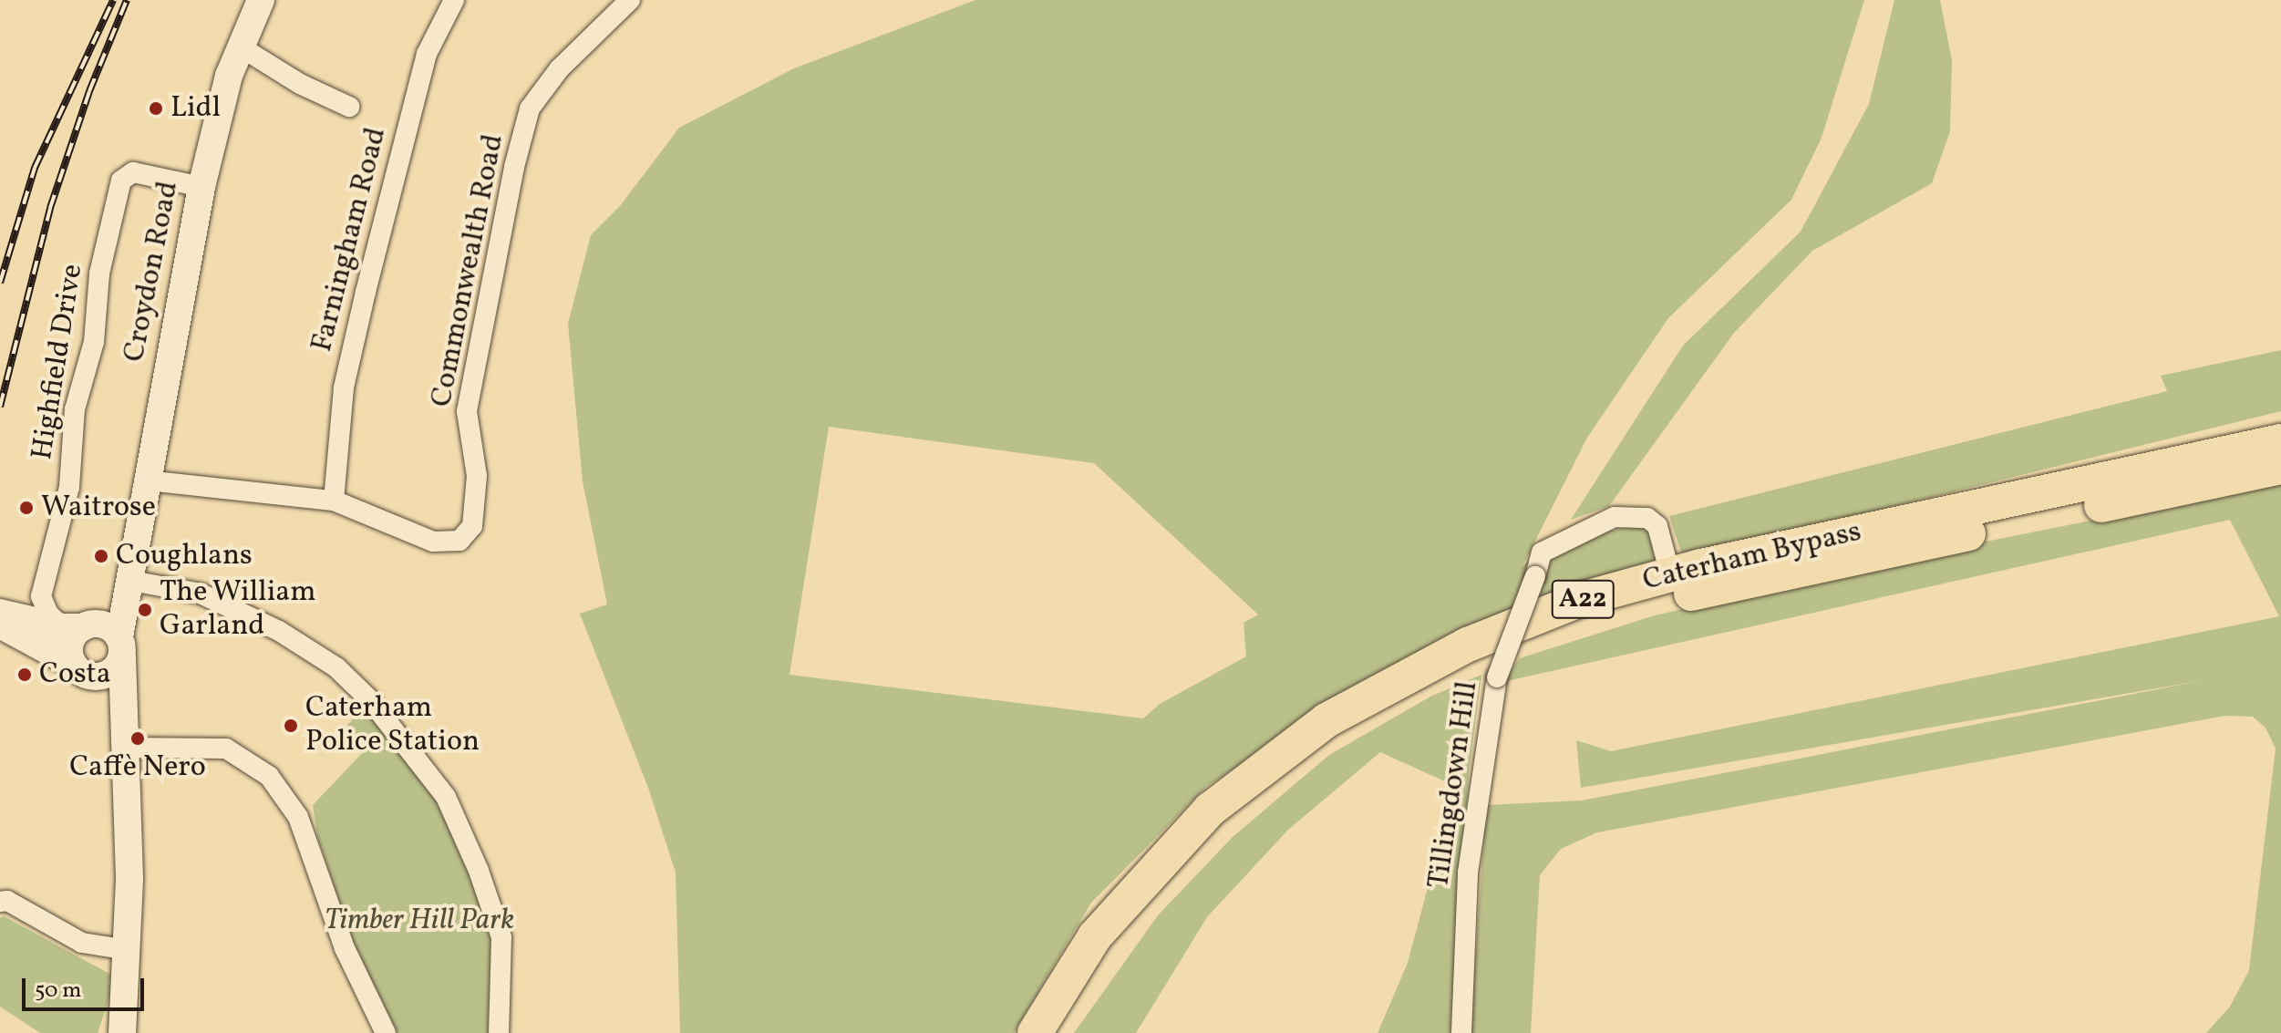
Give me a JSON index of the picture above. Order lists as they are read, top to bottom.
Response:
{
  "streets": {
    "highway": ["Caterham Bypass", "A22"],
    "main road": ["Croydon Road"],
    "street": [
      "Farningham Road",
      "Commonwealth Road",
      "Highfield Drive",
      "Tillingdown Hill"
    ]
  },
  "crossings": [
    ["Farningham Road", "Commonwealth Road"],
    ["Commonwealth Road", "Croydon Road"],
    ["Croydon Road", "Highfield Drive"],
    ["Caterham Bypass", "Tillingdown Hill"]
  ],
  "parks": ["Timber Hill Park"],
  "places": [
    "Lidl",
    "Waitrose",
    "Coughlans",
    "The William Garland",
    "Costa",
    "Caterham Police Station",
    "Caffè Nero"
  ],
  "scale_bar": "50 m"
}
